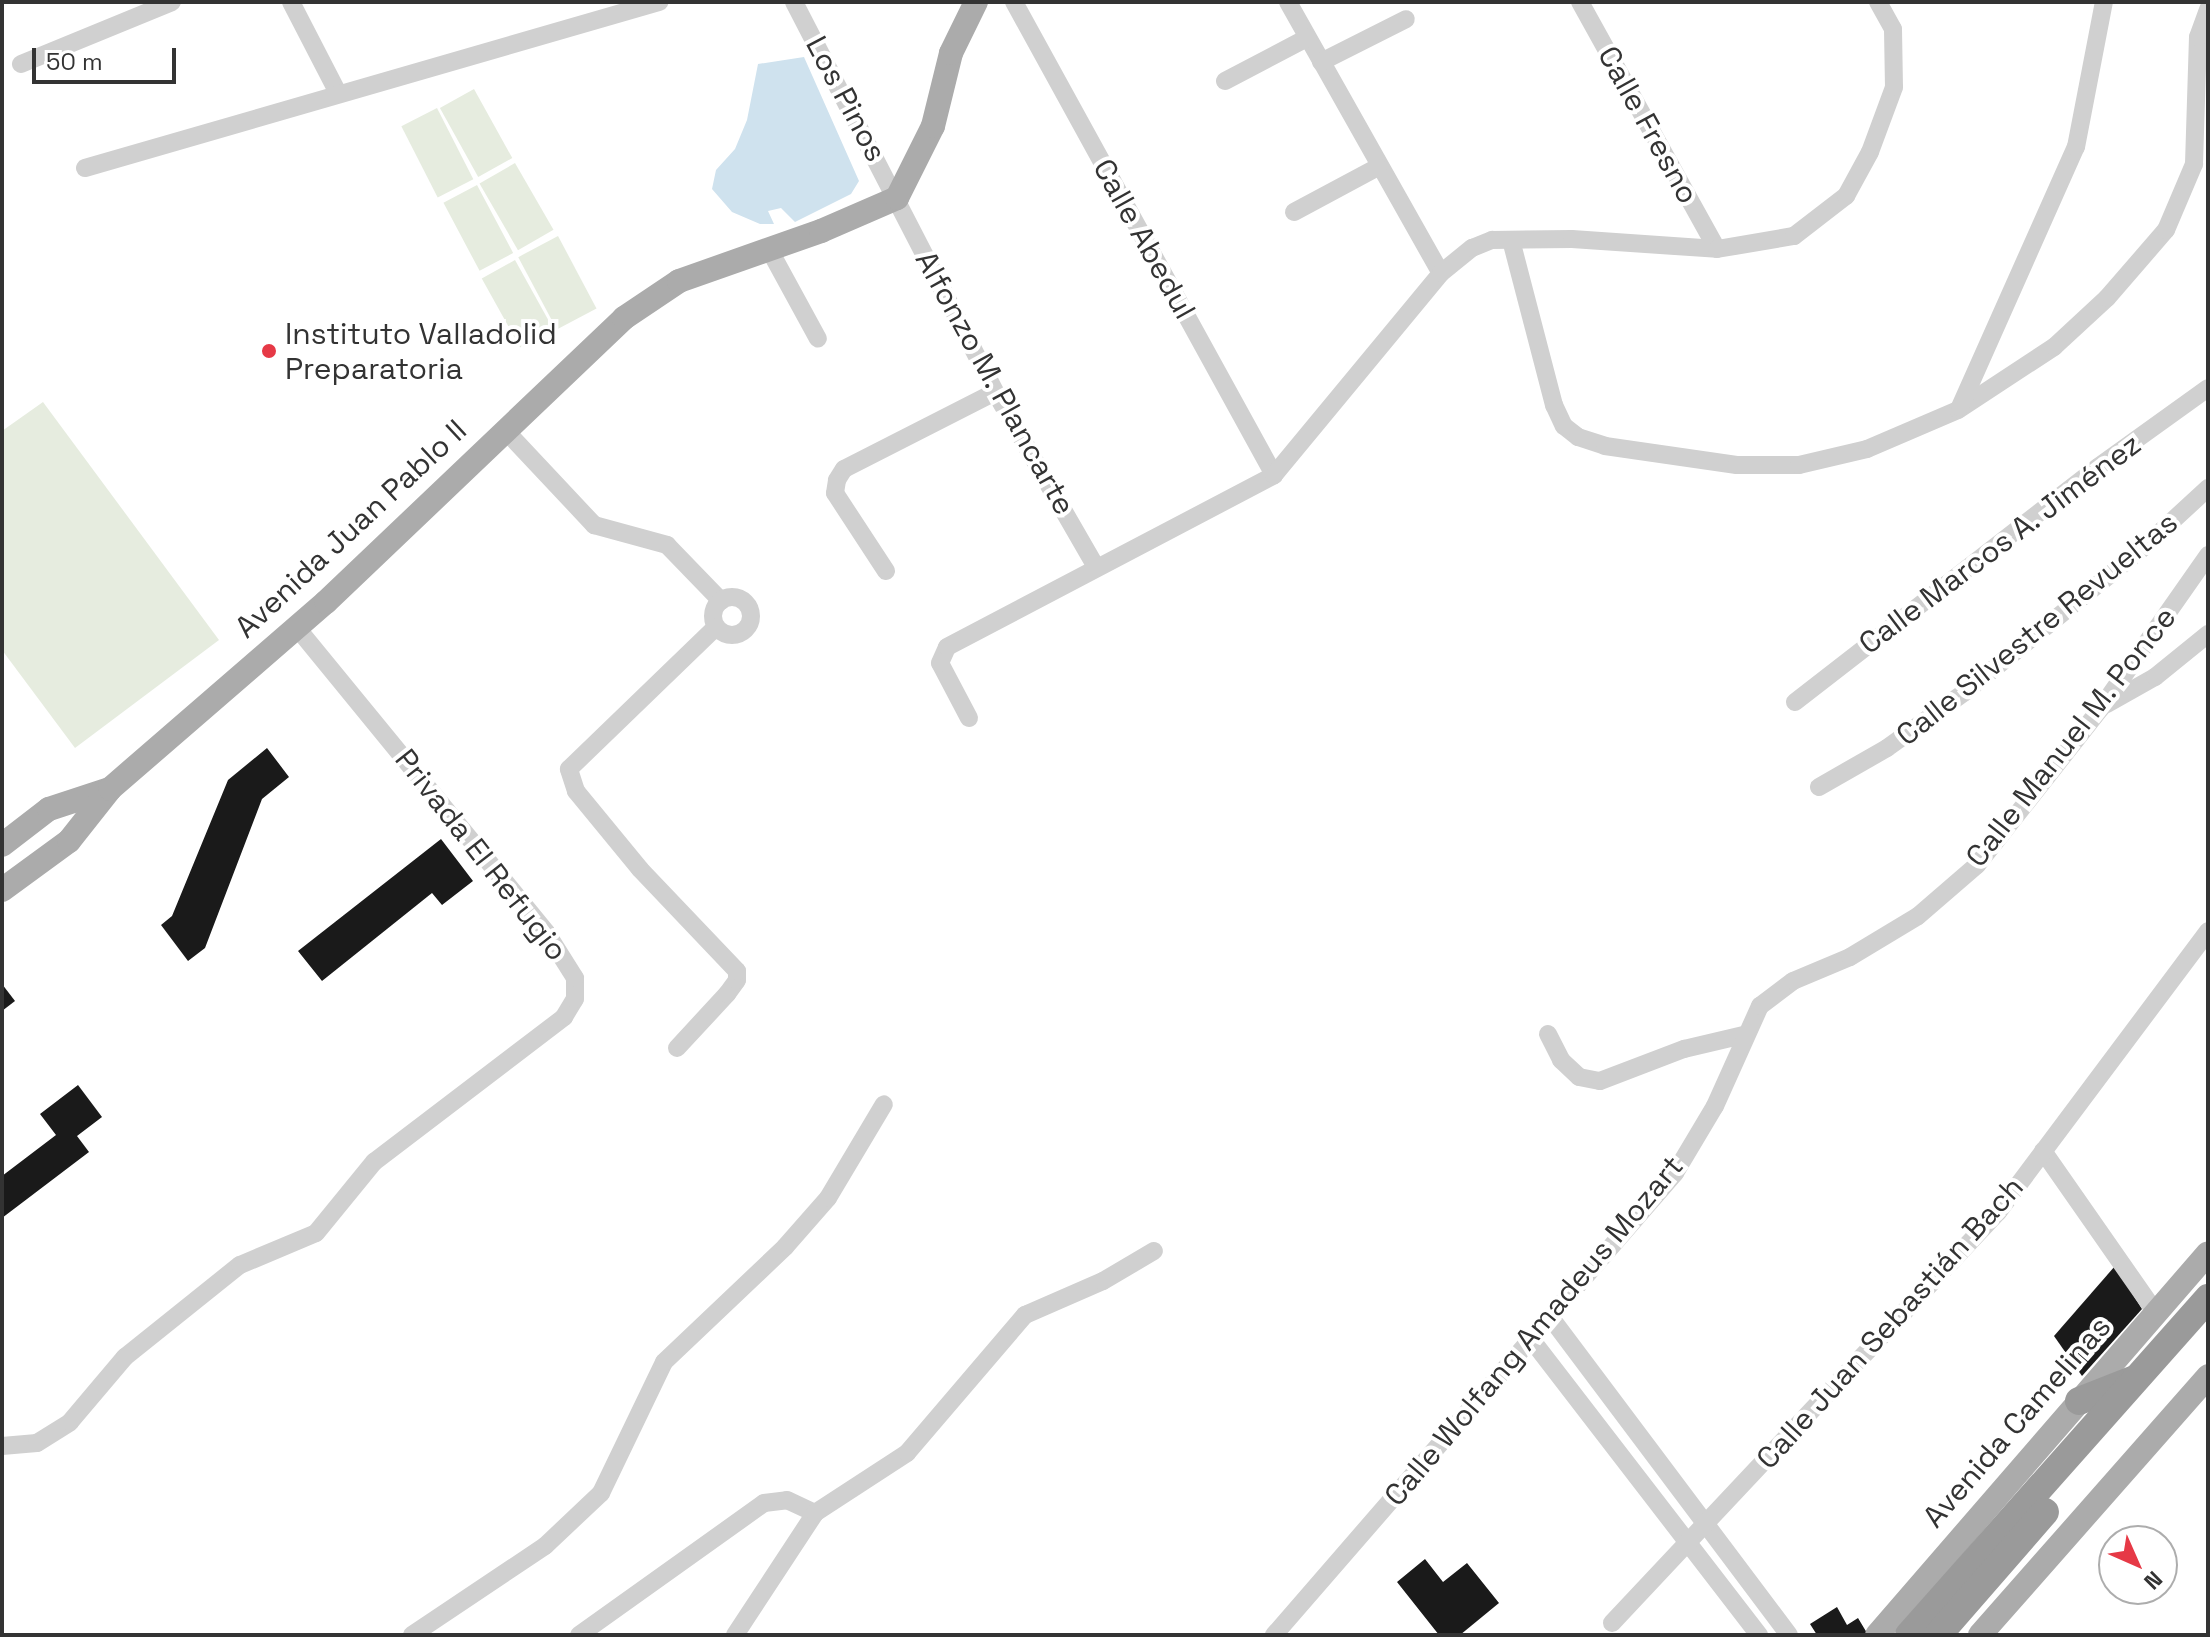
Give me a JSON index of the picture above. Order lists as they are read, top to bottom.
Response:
{
  "streets": {
    "highway": ["Avenida Camelinas"],
    "main road": ["Avenida Juan Pablo II"],
    "street": [
      "Los Pinos",
      "Calle Fresno",
      "Calle Abedul",
      "Alfonzo M. Plancarte",
      "Calle Marcos A. Jiménez",
      "Calle Silvestre Revueltas",
      "Calle Manuel M. Ponce",
      "Privada El Refugio",
      "Calle Juan Sebastián Bach",
      "Calle Wolfang Amadeus Mozart"
    ]
  },
  "crossings": [
    ["Los Pinos", "Alfonzo M. Plancarte"],
    ["Los Pinos", "Avenida Juan Pablo II"],
    ["Alfonzo M. Plancarte", "Avenida Juan Pablo II"],
    ["Avenida Juan Pablo II", "Privada El Refugio"],
    ["Calle Manuel M. Ponce", "Calle Wolfang Amadeus Mozart"]
  ],
  "places": ["Instituto Valladolid Preparatoria"],
  "scale_bar": "50 m",
  "north": "bottom right"
}
